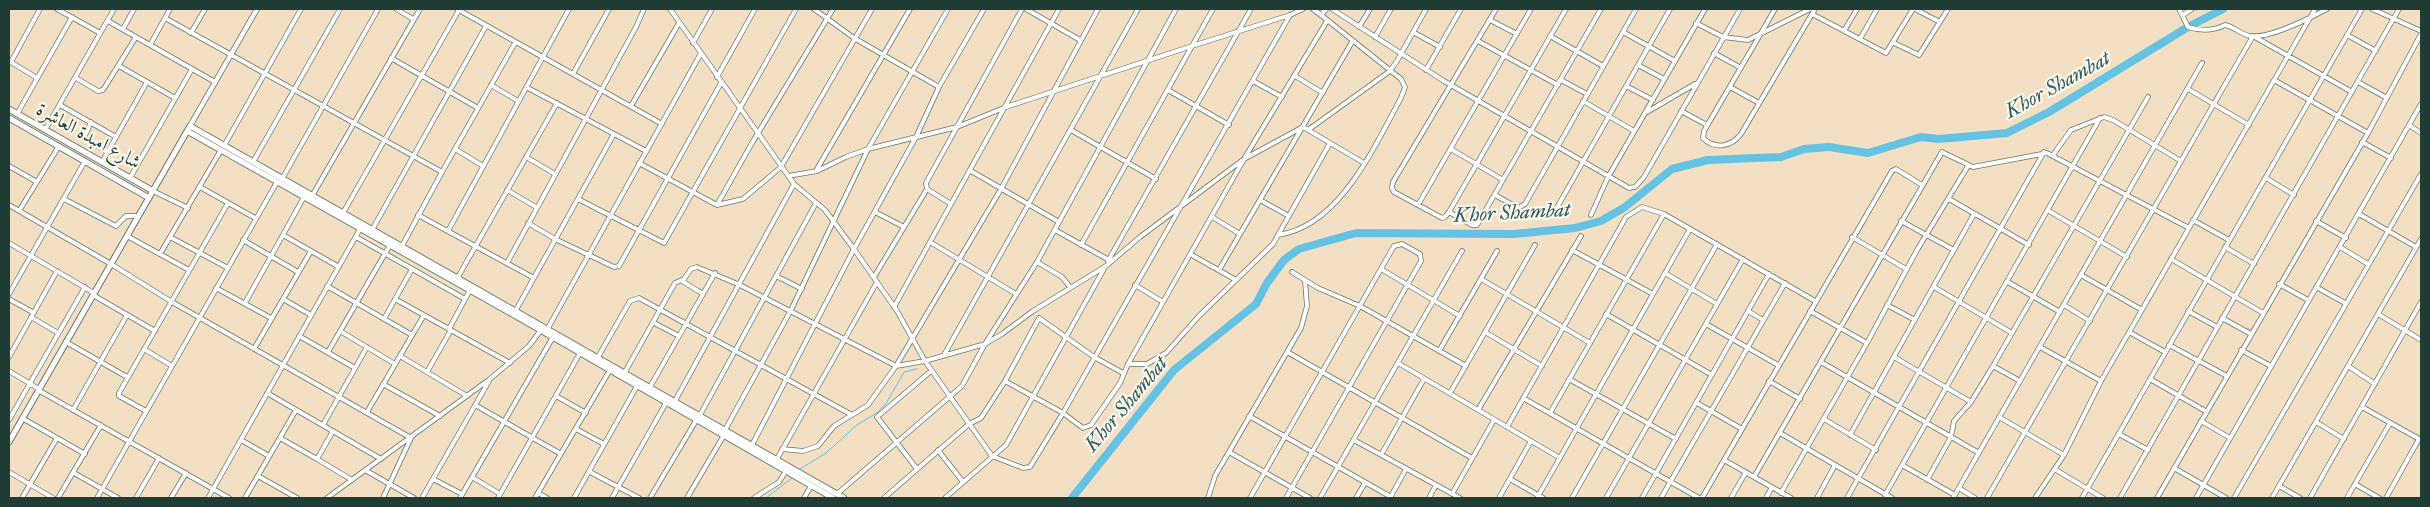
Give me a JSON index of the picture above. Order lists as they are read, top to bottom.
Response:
{
  "streets": {
    "main road": ["شارع امبدة العاشرة"]
  },
  "water": ["Khor Shambat"]
}
